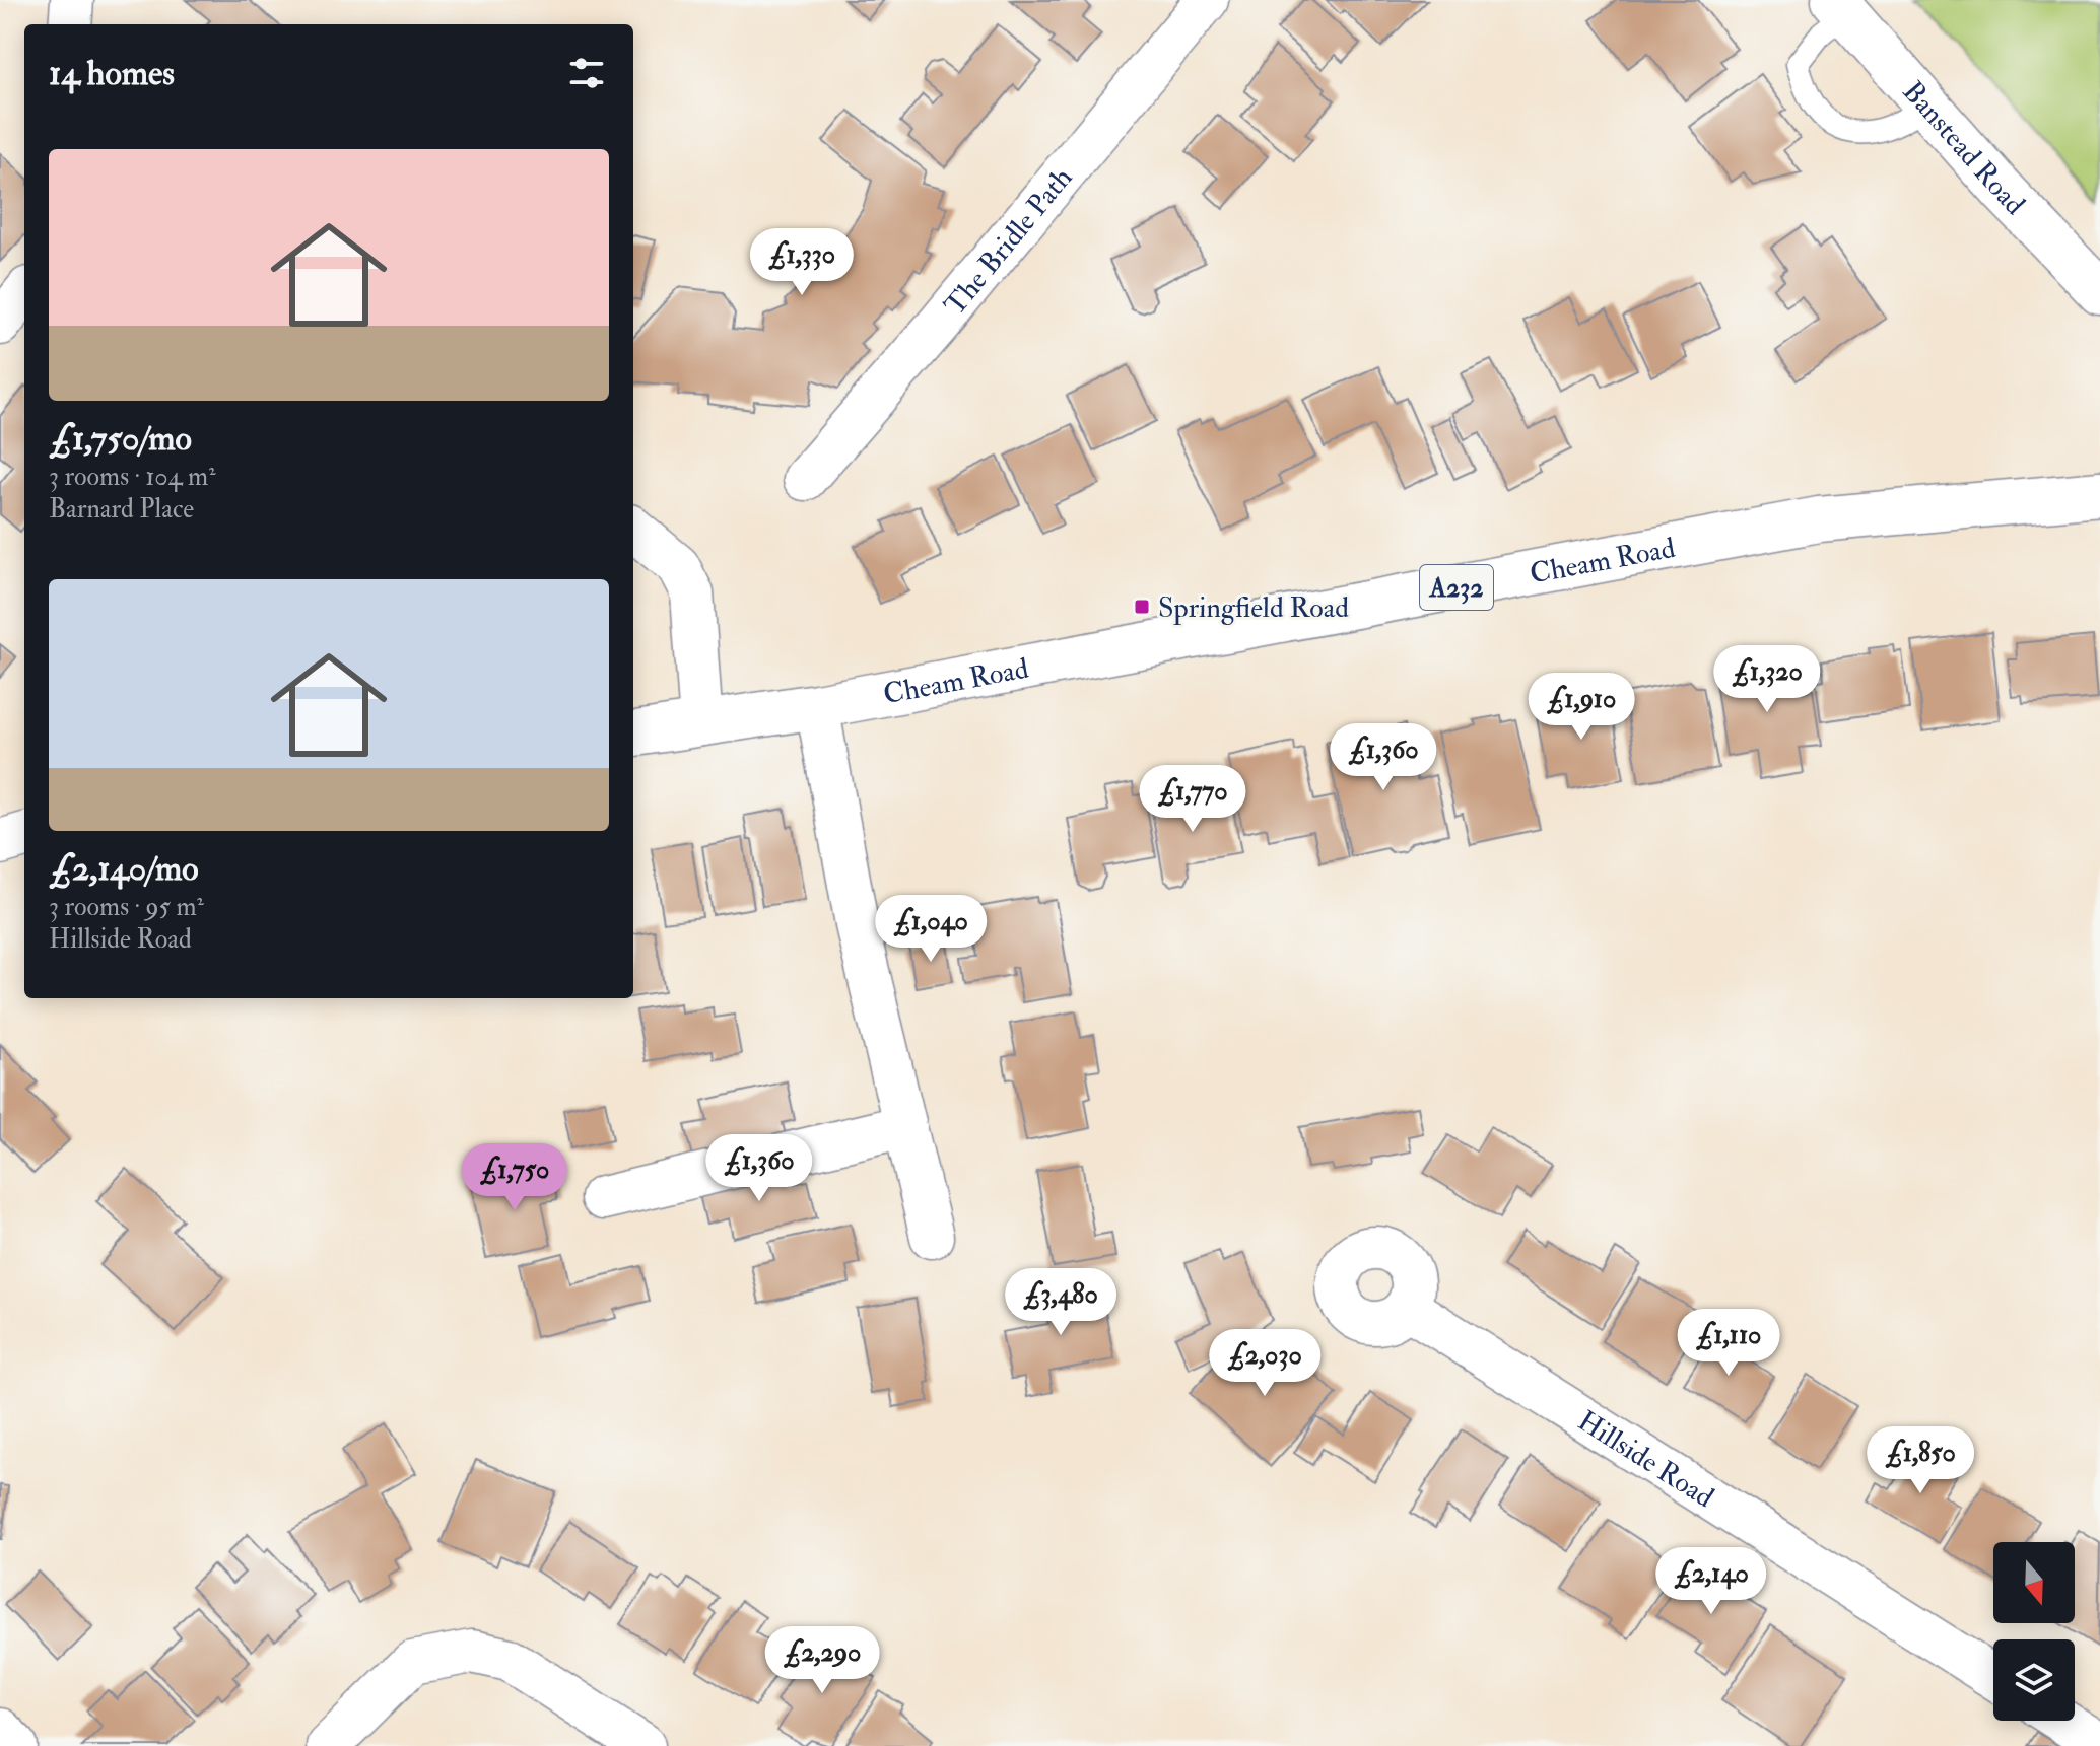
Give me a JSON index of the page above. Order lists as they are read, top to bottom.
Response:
{
  "streets": {
    "main road": ["Banstead Road", "Cheam Road", "A232"],
    "street": ["The Bridle Path", "Hillside Road"]
  },
  "places": {
    "transit": ["Springfield Road"]
  },
  "north": "bottom",
  "page": {
    "heading": "14 homes",
    "list": [
      {
        "name": "£1,750/mo",
        "note": "3 rooms · 104 m² · Barnard Place"
      },
      {
        "name": "£2,140/mo",
        "note": "3 rooms · 95 m² · Hillside Road"
      }
    ],
    "price": [
      "£1,330",
      "£1,320",
      "£1,910",
      "£1,360",
      "£1,770",
      "£1,040",
      "£1,360",
      "£1,750",
      "£3,480",
      "£1,110",
      "£2,030",
      "£1,850",
      "£2,140",
      "£2,290"
    ]
  }
}
